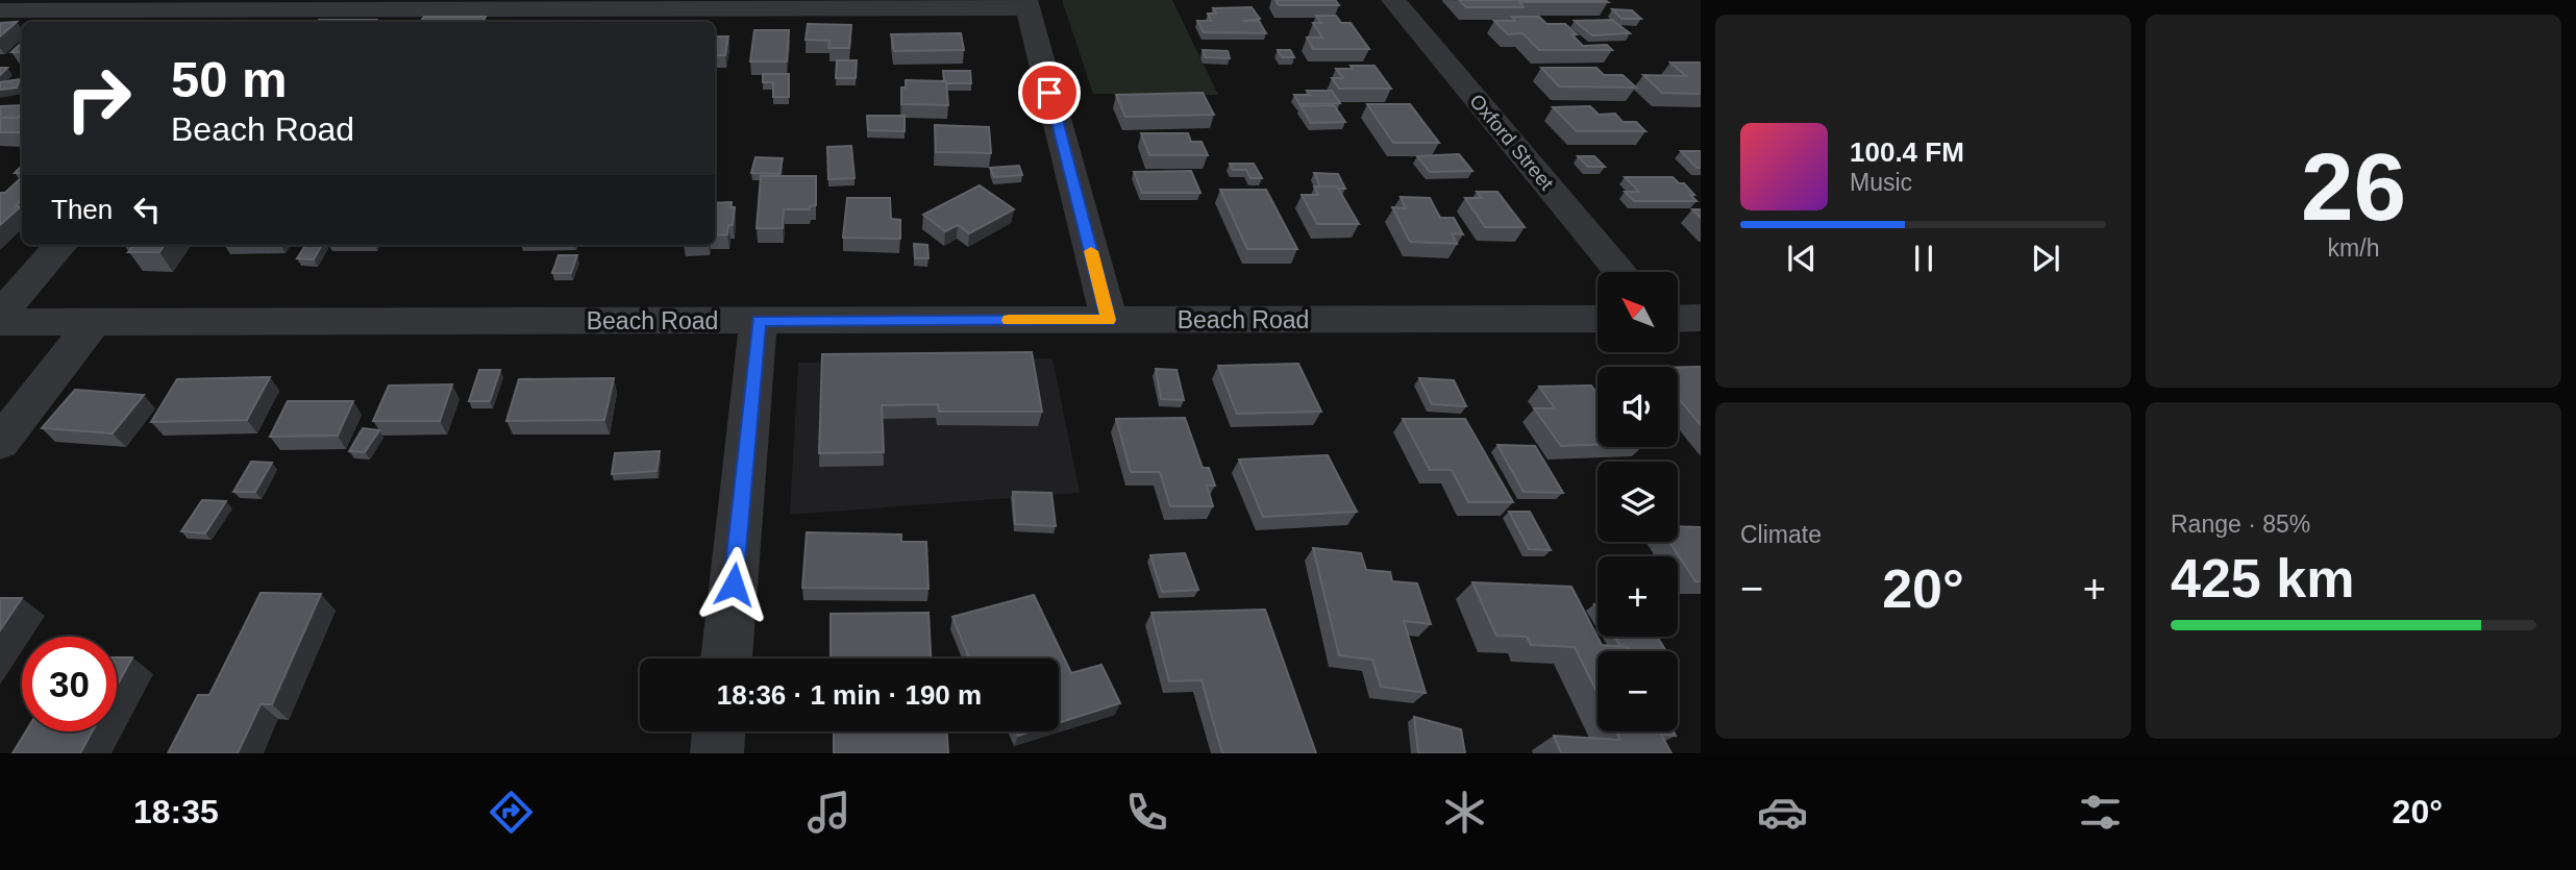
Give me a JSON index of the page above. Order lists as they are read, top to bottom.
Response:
{
  "streets": {
    "street": ["Oxford Street", "Beach Road"]
  },
  "north": "top left",
  "page": {
    "tile": [
      ["26", "km/h"],
      "Climate",
      ["Range · 85%", "425 km"]
    ],
    "turn": ["50 m", "Beach Road"],
    "song": ["100.4 FM", "Music"],
    "then": "Then",
    "map_buttons": ["+", "−"],
    "heat": ["−", "20°", "+"],
    "limit": "30",
    "trip": "18:36 · 1 min · 190 m",
    "tabs": ["18:35", "20°"]
  }
}
